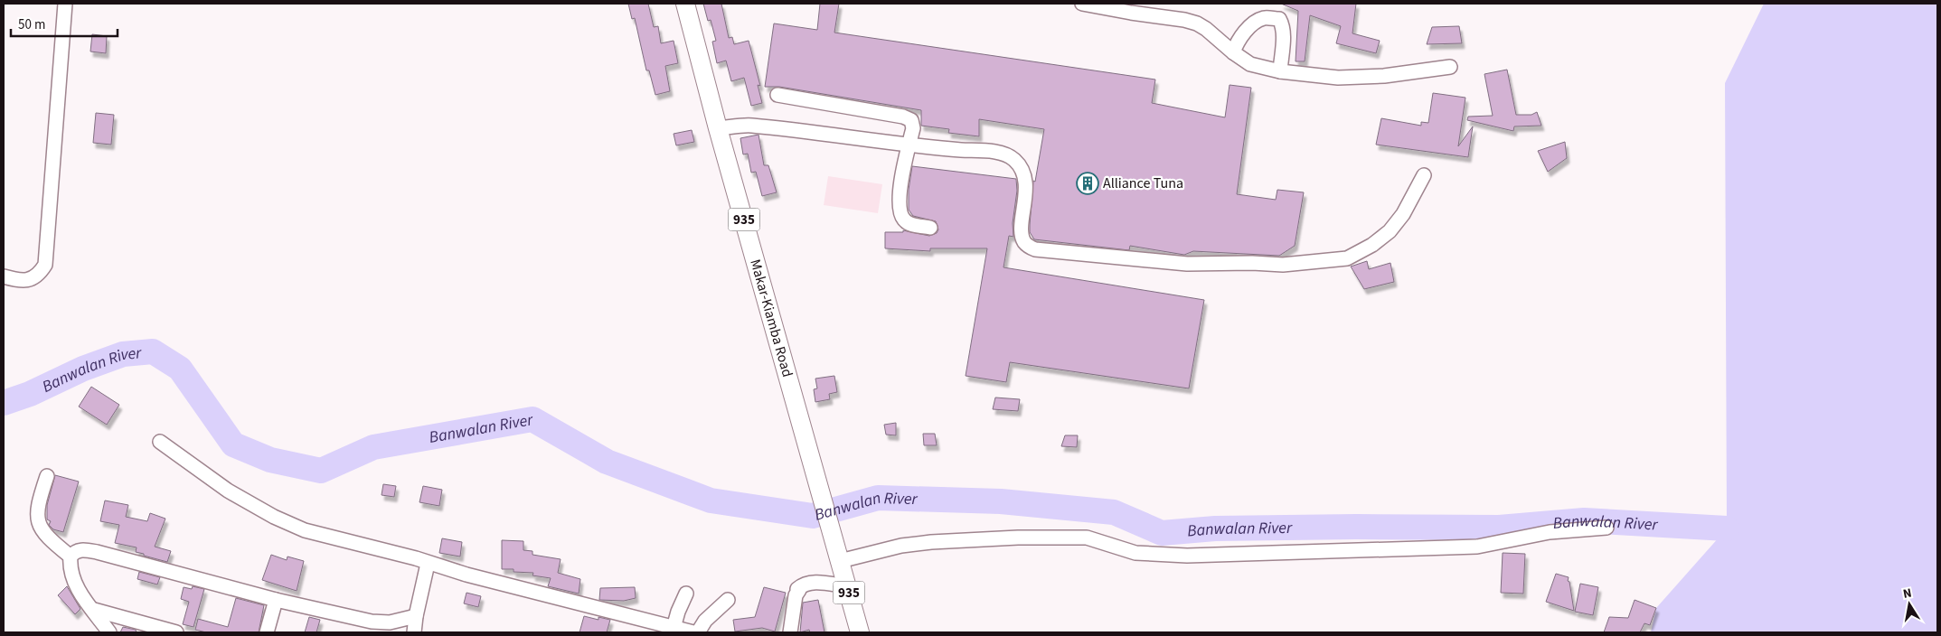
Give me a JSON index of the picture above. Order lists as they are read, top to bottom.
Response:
{
  "streets": {
    "main road": ["935", "Makar-Kiamba Road"]
  },
  "water": ["Banwalan River"],
  "places": {
    "building": ["Alliance Tuna"]
  },
  "scale_bar": "50 m",
  "north": "top"
}
